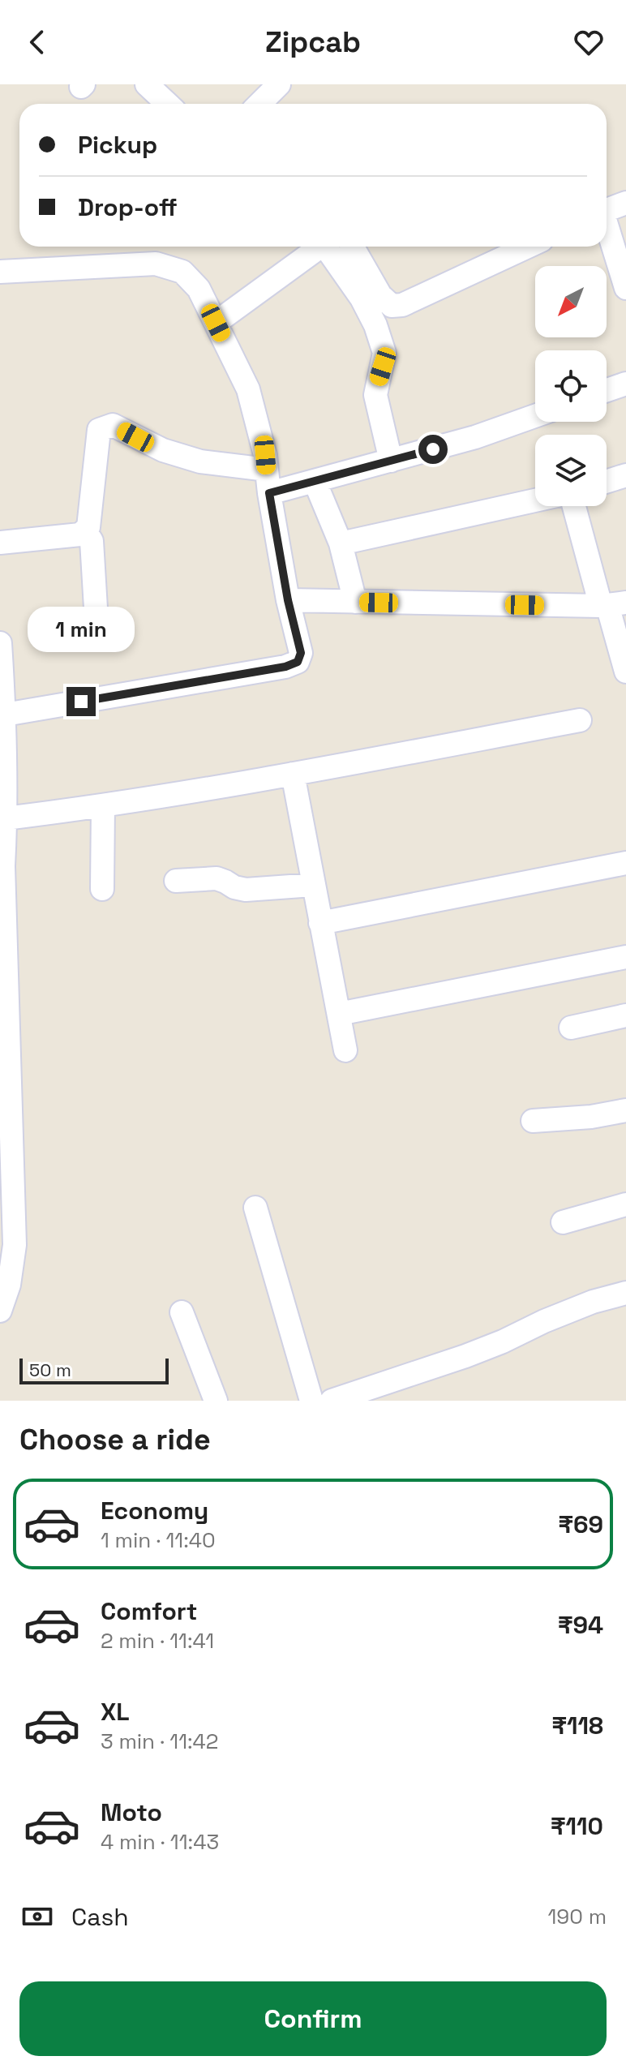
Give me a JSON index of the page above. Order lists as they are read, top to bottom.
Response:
{
  "scale_bar": "50 m",
  "north": "bottom left",
  "page": {
    "header": "Zipcab",
    "banner": ["Pickup", "Drop-off"],
    "bubble": "1 min",
    "scale": "50 m",
    "heading": "Choose a ride",
    "list": [
      {
        "name": "Economy",
        "note": "1 min · 11:40",
        "value": "₹69"
      },
      {
        "name": "Comfort",
        "note": "2 min · 11:41",
        "value": "₹94"
      },
      {
        "name": "XL",
        "note": "3 min · 11:42",
        "value": "₹118"
      },
      {
        "name": "Moto",
        "note": "4 min · 11:43",
        "value": "₹110"
      }
    ],
    "pay": ["Cash", "190 m"],
    "buttons": "Confirm"
  }
}
